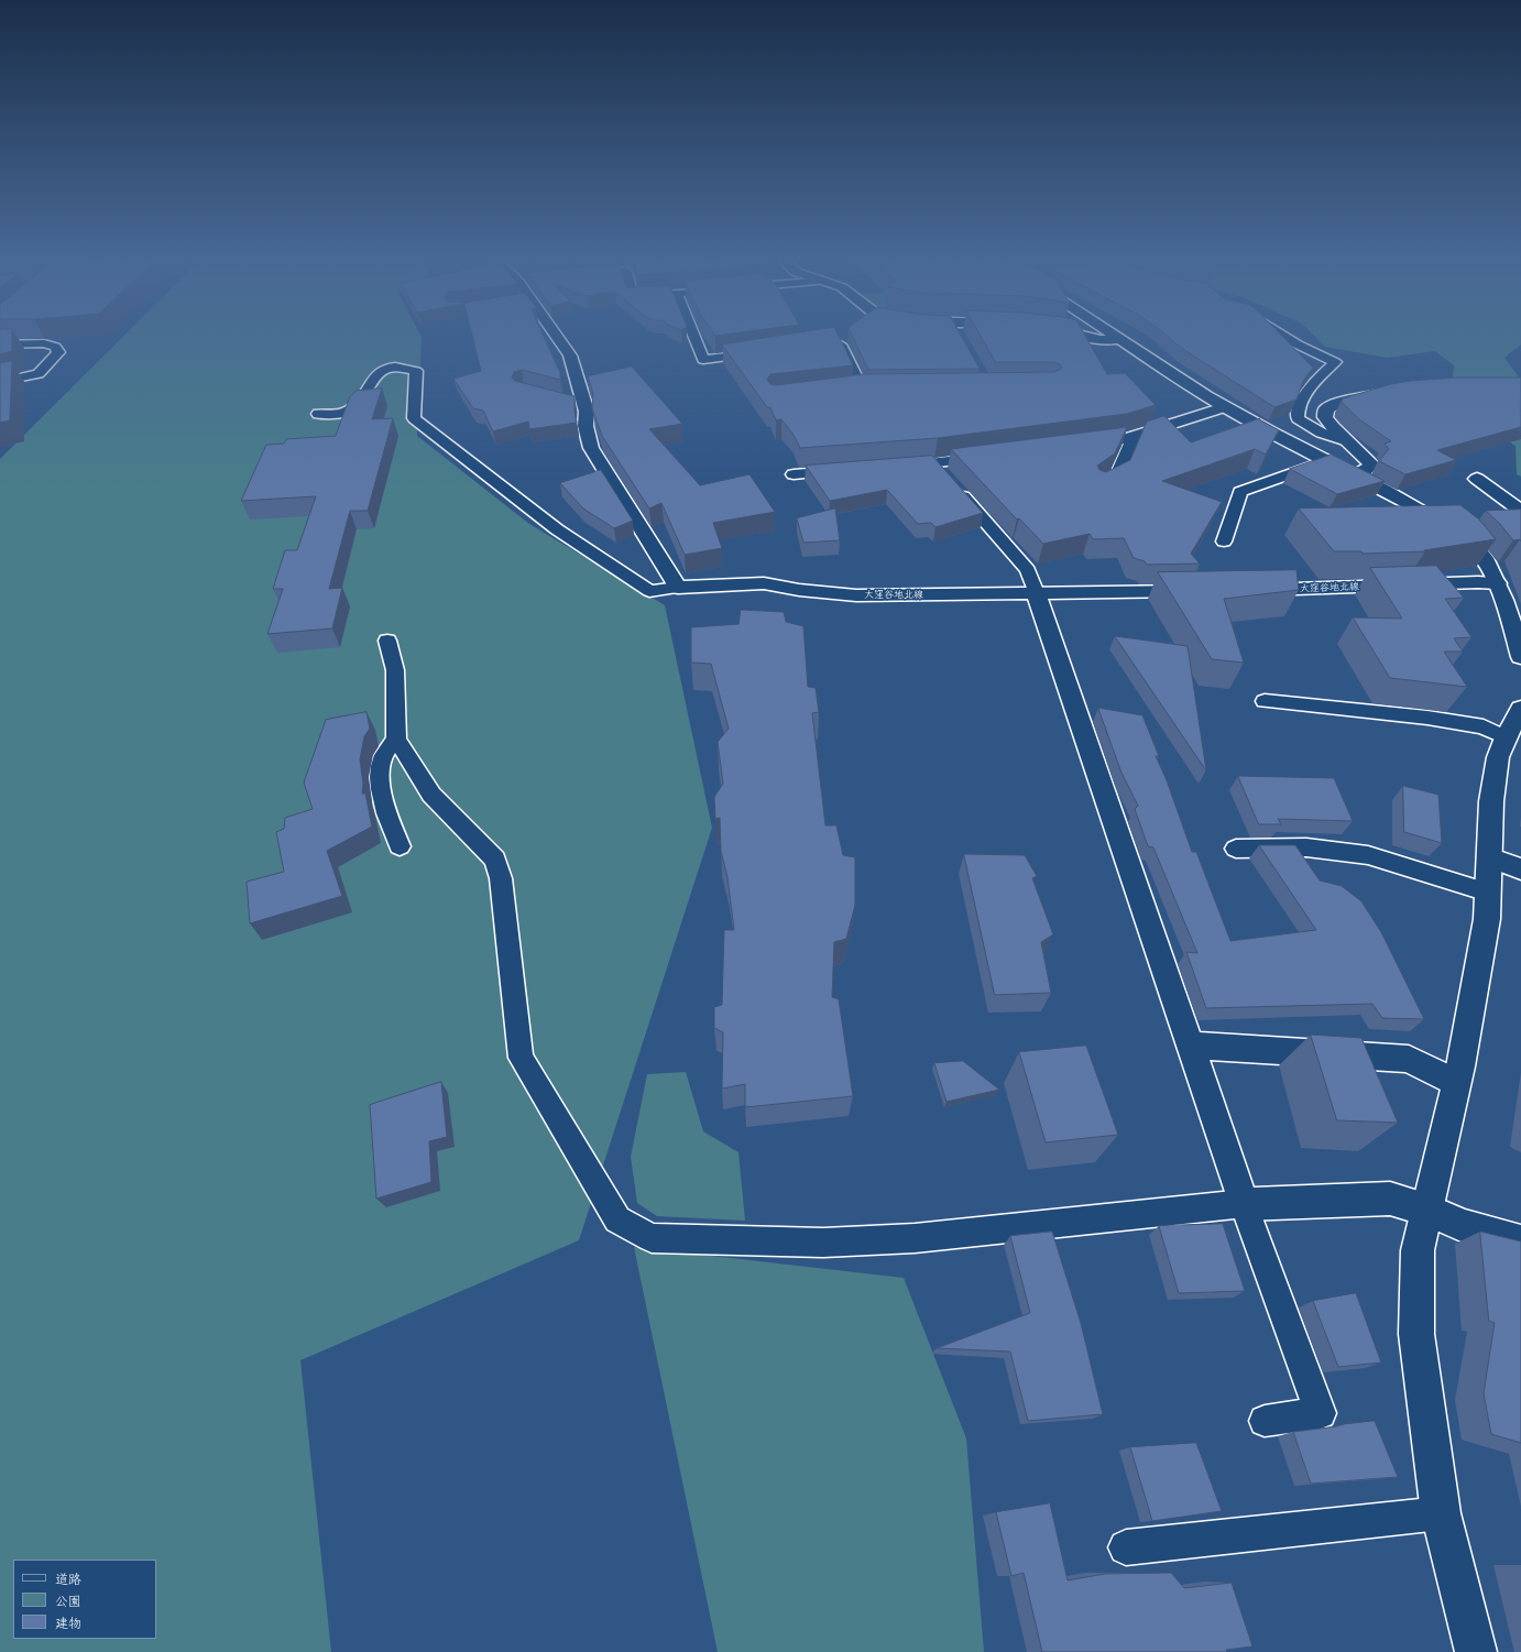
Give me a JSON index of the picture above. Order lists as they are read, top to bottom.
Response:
{
  "streets": {
    "street": ["大窪谷地北線"]
  },
  "legend": ["道路", "公園", "建物"]
}
